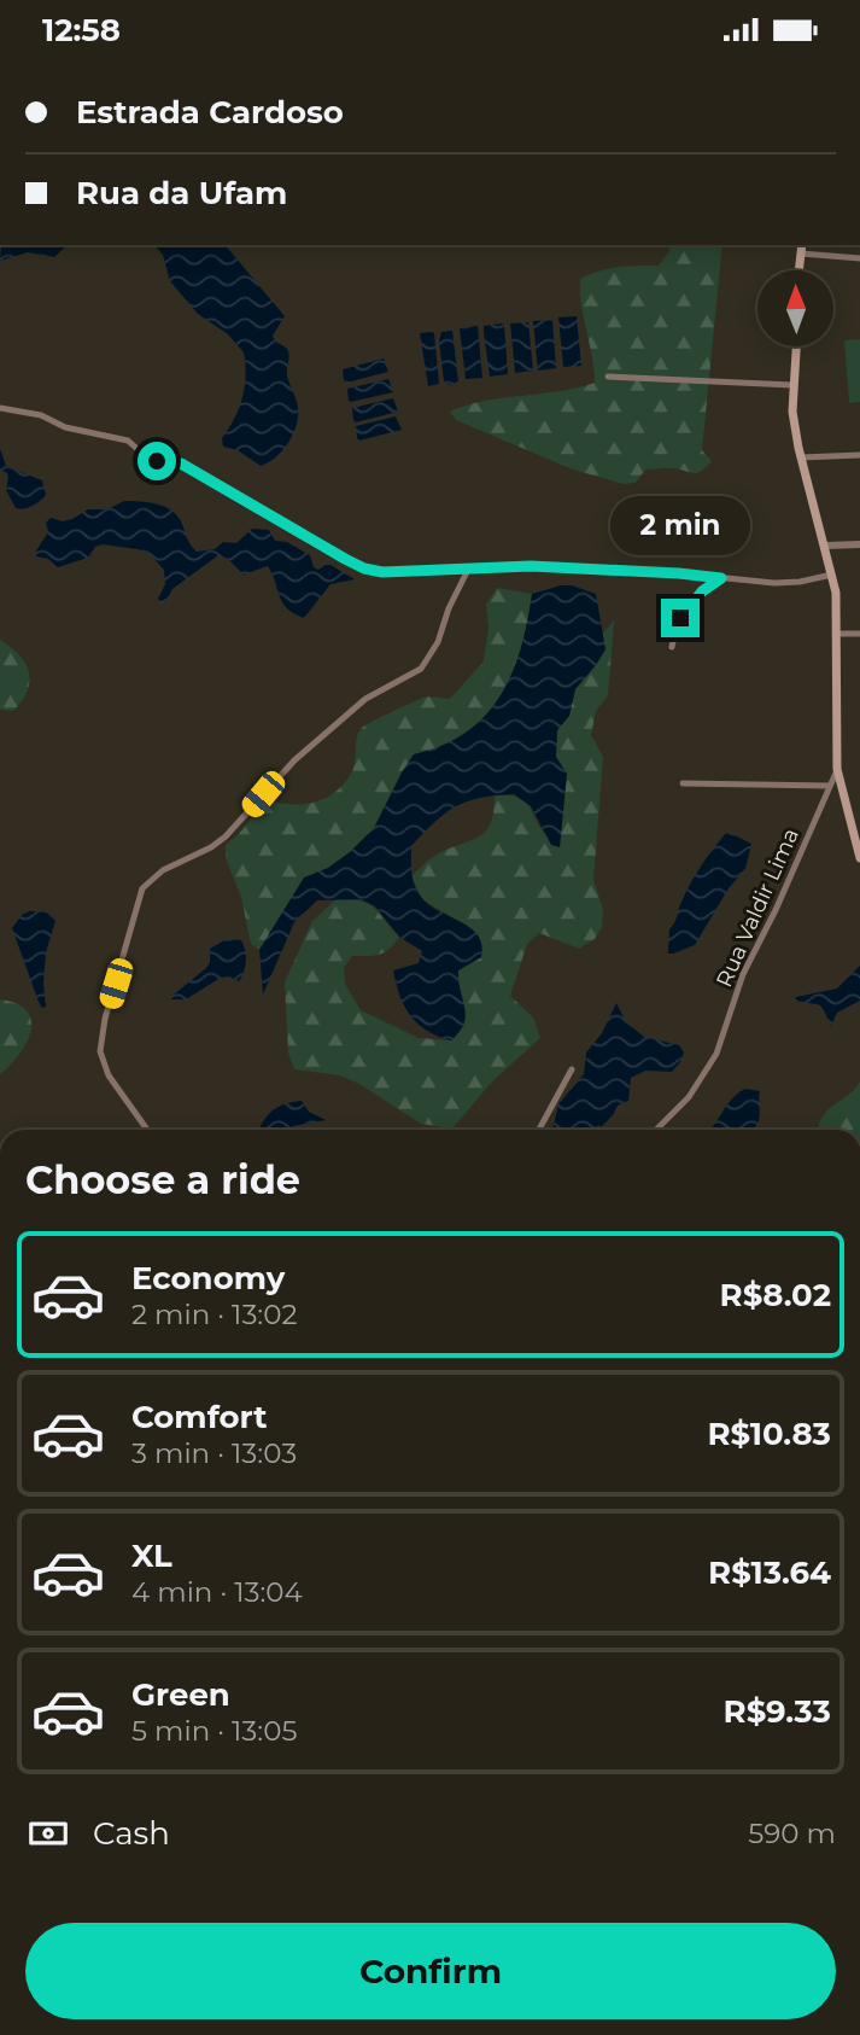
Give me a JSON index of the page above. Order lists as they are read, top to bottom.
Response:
{
  "streets": {
    "street": ["Rua Valdir Lima"]
  },
  "north": "top",
  "page": {
    "status": "12:58",
    "banner": ["Estrada Cardoso", "Rua da Ufam"],
    "bubble": "2 min",
    "heading": "Choose a ride",
    "list": [
      {
        "name": "Economy",
        "note": "2 min · 13:02",
        "value": "R$8.02"
      },
      {
        "name": "Comfort",
        "note": "3 min · 13:03",
        "value": "R$10.83"
      },
      {
        "name": "XL",
        "note": "4 min · 13:04",
        "value": "R$13.64"
      },
      {
        "name": "Green",
        "note": "5 min · 13:05",
        "value": "R$9.33"
      }
    ],
    "pay": ["Cash", "590 m"],
    "buttons": "Confirm"
  }
}
